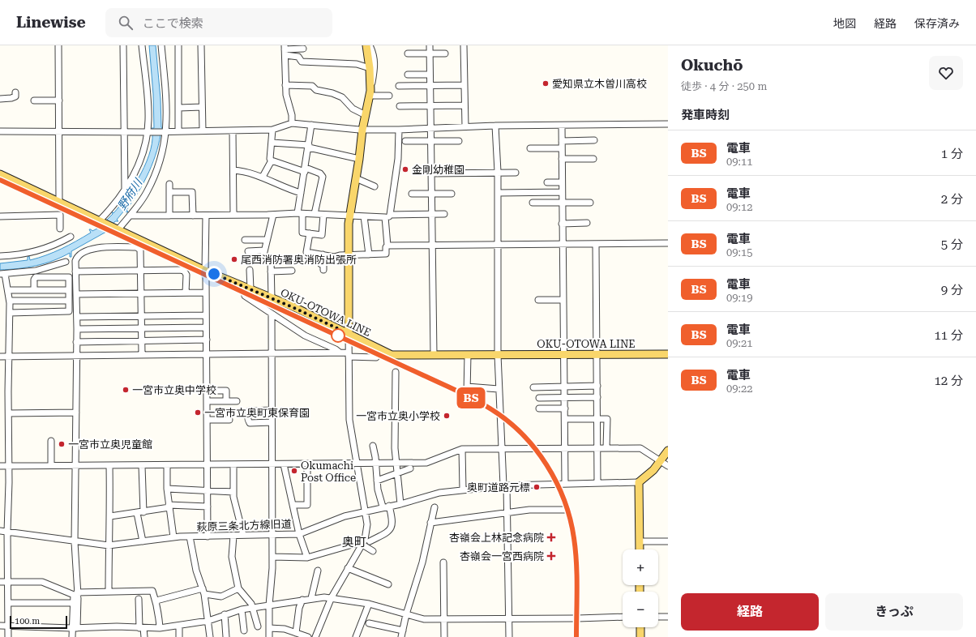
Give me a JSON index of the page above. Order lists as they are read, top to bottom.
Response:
{
  "streets": {
    "main road": ["OKU-OTOWA LINE"],
    "street": ["萩原三条北方線旧道"]
  },
  "districts": ["奥町"],
  "water": ["野府川"],
  "places": {
    "other": [
      "愛知県立木曽川高校",
      "金剛幼稚園",
      "尾西消防署奥消防出張所",
      "一宮市立奥中学校",
      "一宮市立奥町東保育園",
      "一宮市立奥小学校",
      "一宮市立奥児童館",
      "Okumachi Post Office",
      "奥町道路元標"
    ],
    "health": ["杏嶺会上林記念病院", "杏嶺会一宮西病院"]
  },
  "scale_bar": "100 m",
  "page": {
    "header": "Linewise",
    "search": "ここで検索",
    "nav": ["地図", "経路", "保存済み"],
    "on_map": "BS",
    "heading": [
      ["Okuchō", "徒歩 · 4 分 · 250 m"],
      "発車時刻"
    ],
    "list": [
      {
        "mark": "BS",
        "name": "電車",
        "note": "09:11",
        "value": "1 分"
      },
      {
        "mark": "BS",
        "name": "電車",
        "note": "09:12",
        "value": "2 分"
      },
      {
        "mark": "BS",
        "name": "電車",
        "note": "09:15",
        "value": "5 分"
      },
      {
        "mark": "BS",
        "name": "電車",
        "note": "09:19",
        "value": "9 分"
      },
      {
        "mark": "BS",
        "name": "電車",
        "note": "09:21",
        "value": "11 分"
      },
      {
        "mark": "BS",
        "name": "電車",
        "note": "09:22",
        "value": "12 分"
      }
    ],
    "map_buttons": ["+", "−"],
    "buttons": ["経路", "きっぷ"],
    "scale": "100 m"
  }
}
